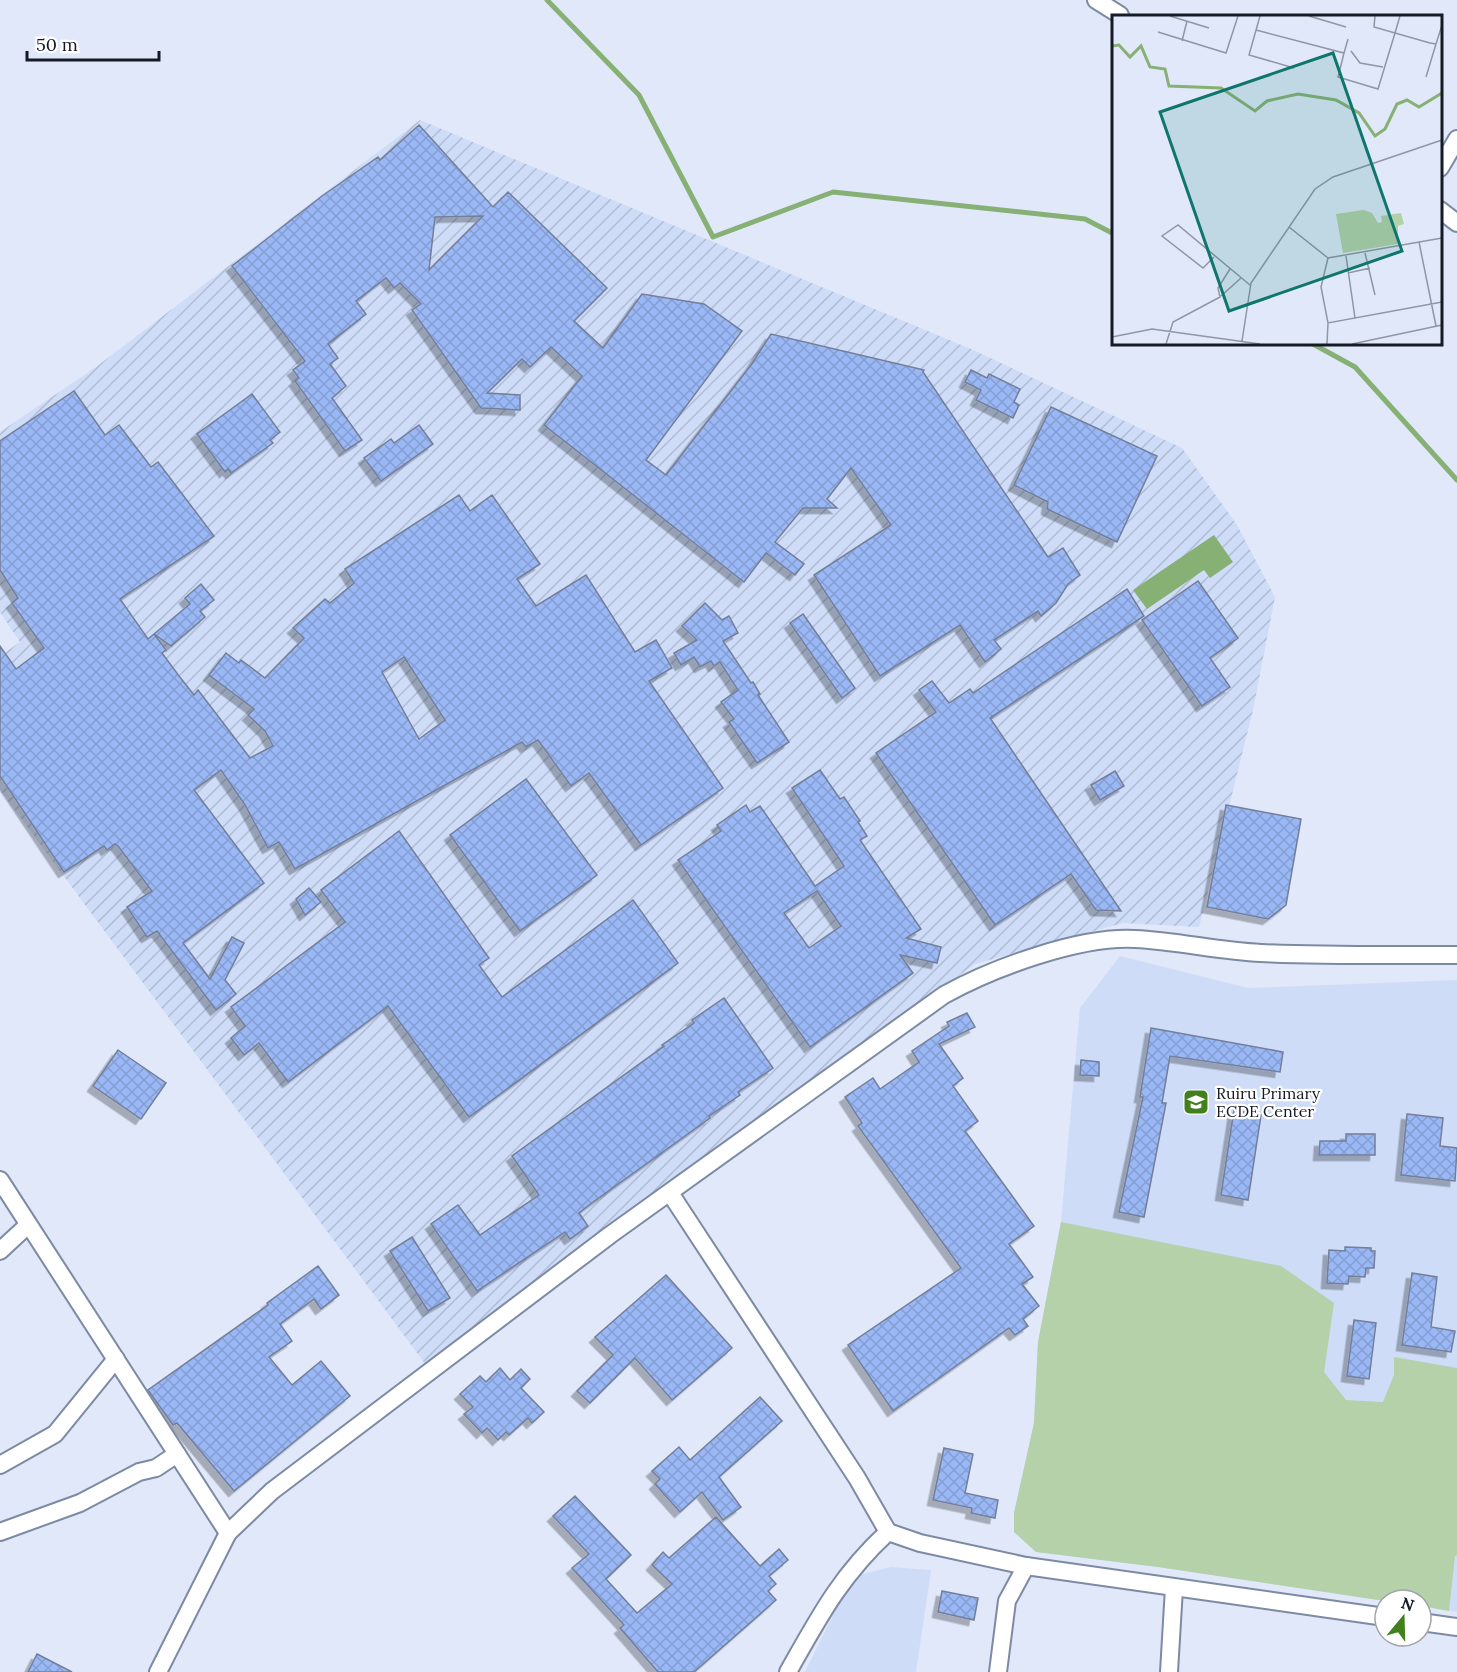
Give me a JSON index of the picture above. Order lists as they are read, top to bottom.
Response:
{
  "places": {
    "school or university": ["Ruiru Primary ECDE Center"]
  },
  "scale_bar": "50 m",
  "north": "top"
}
